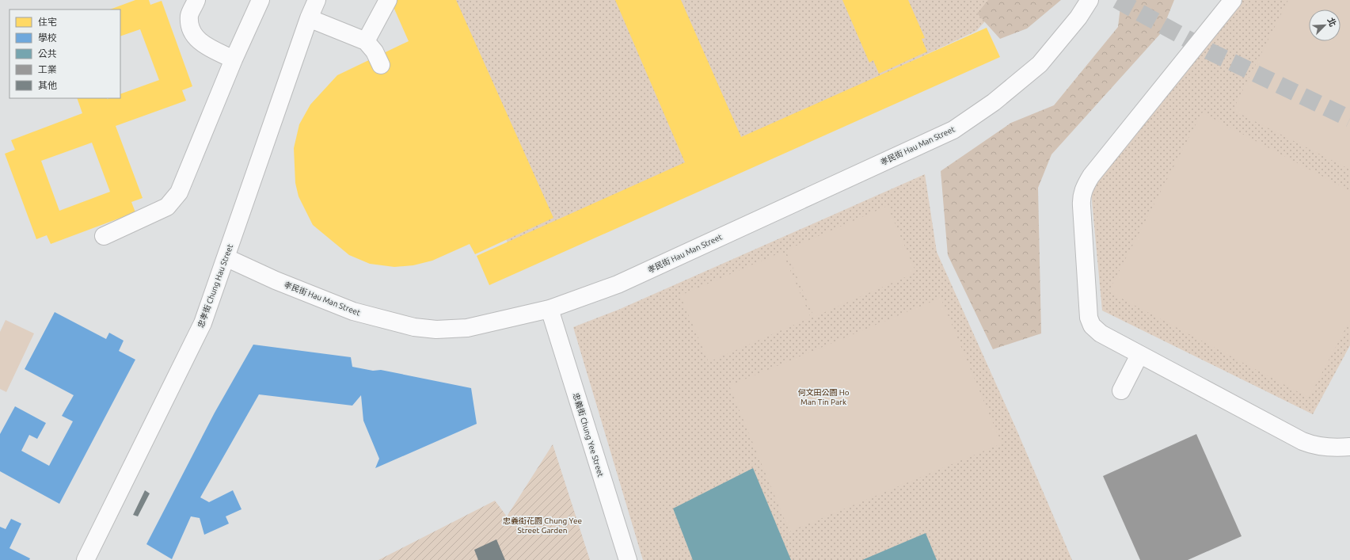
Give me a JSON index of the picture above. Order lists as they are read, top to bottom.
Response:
{
  "streets": {
    "street": ["孝民街 Hau Man Street", "忠孝街 Chung Hau Street", "忠義街 Chung Yee Street"]
  },
  "crossings": [
    ["孝民街 Hau Man Street", "忠孝街 Chung Hau Street"],
    ["孝民街 Hau Man Street", "忠義街 Chung Yee Street"]
  ],
  "parks": ["何文田公園 Ho Man Tin Park", "忠義街花園 Chung Yee Street Garden"],
  "legend": [
    "住宅",
    "學校",
    "公共",
    "工業",
    "其他"
  ],
  "north": "top right"
}
